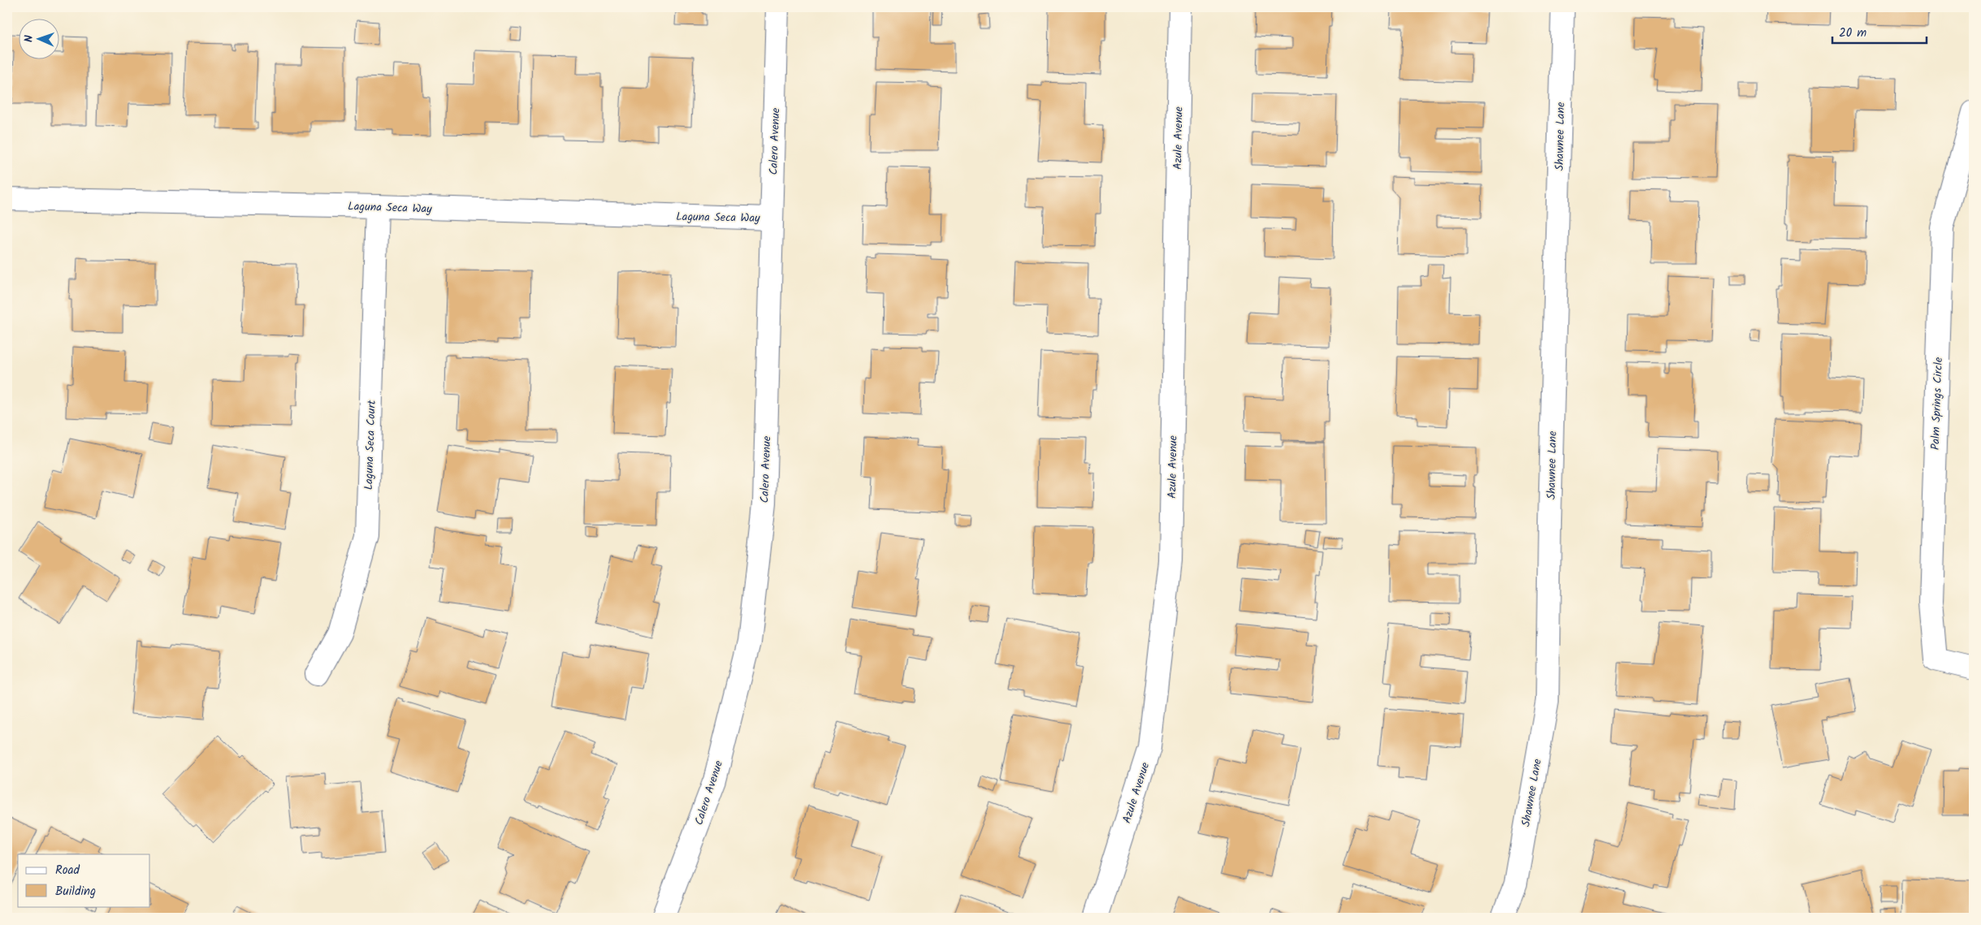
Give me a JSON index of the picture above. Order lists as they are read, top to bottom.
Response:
{
  "streets": {
    "street": [
      "Shawnee Lane",
      "Azule Avenue",
      "Calero Avenue",
      "Laguna Seca Way",
      "Palm Springs Circle",
      "Laguna Seca Court"
    ]
  },
  "crossings": [
    ["Calero Avenue", "Laguna Seca Way"],
    ["Laguna Seca Way", "Laguna Seca Court"]
  ],
  "legend": ["Road", "Building"],
  "scale_bar": "20 m",
  "north": "left"
}
